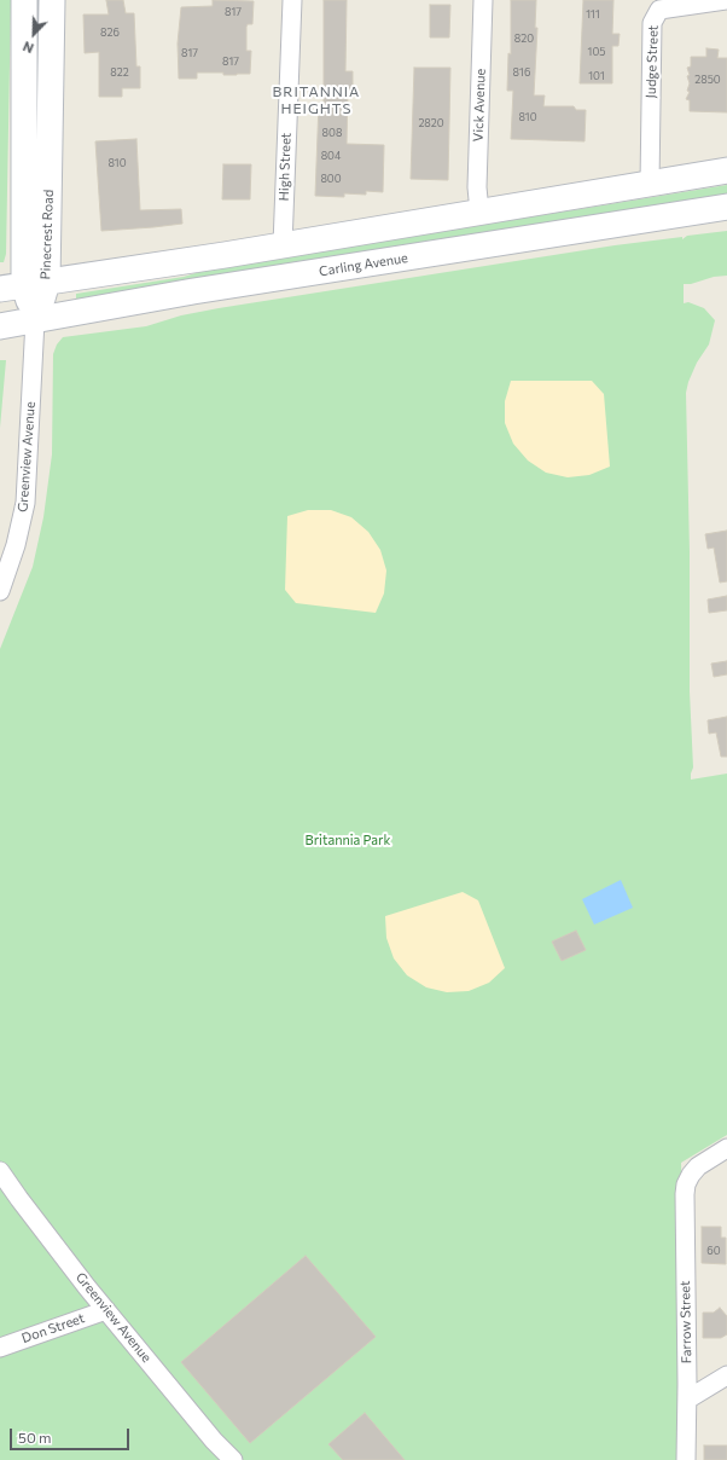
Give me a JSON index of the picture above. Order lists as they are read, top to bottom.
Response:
{
  "streets": {
    "main road": ["Pinecrest Road", "Carling Avenue"],
    "street": [
      "Judge Street",
      "Vick Avenue",
      "High Street",
      "Greenview Avenue",
      "Farrow Street",
      "Don Street"
    ]
  },
  "crossings": [
    ["Pinecrest Road", "Carling Avenue"],
    ["Pinecrest Road", "Greenview Avenue"],
    ["Carling Avenue", "Greenview Avenue"],
    ["Greenview Avenue", "Don Street"]
  ],
  "districts": ["BRITANNIA HEIGHTS"],
  "parks": ["Britannia Park"],
  "house_numbers": [
    "817",
    "111",
    "826",
    "820",
    "105",
    "817",
    "817",
    "822",
    "816",
    "101",
    "2850",
    "810",
    "2820",
    "808",
    "804",
    "810",
    "800",
    "60"
  ],
  "scale_bar": "50 m",
  "north": "bottom left"
}
